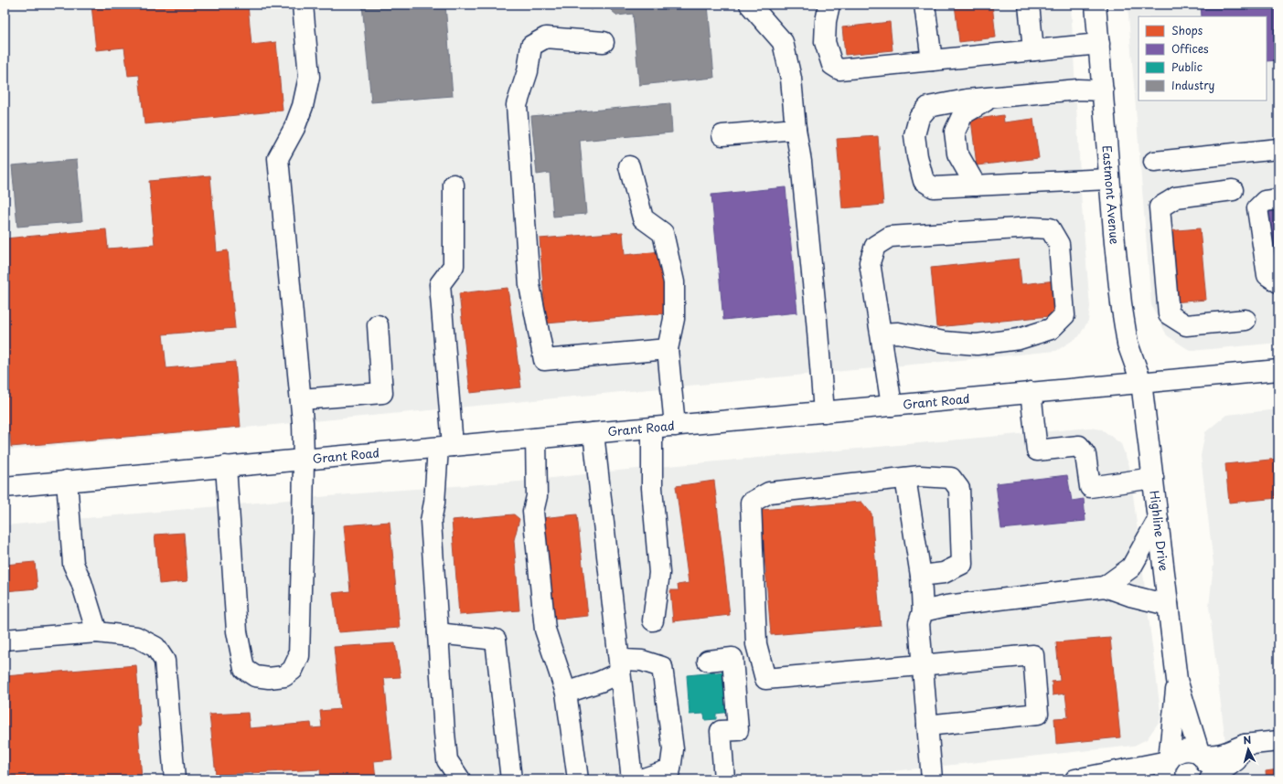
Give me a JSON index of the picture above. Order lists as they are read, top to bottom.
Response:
{
  "streets": {
    "main road": ["Eastmont Avenue", "Grant Road", "Highline Drive"]
  },
  "crossings": [
    ["Eastmont Avenue", "Grant Road"],
    ["Eastmont Avenue", "Highline Drive"],
    ["Grant Road", "Highline Drive"]
  ],
  "legend": [
    "Shops",
    "Offices",
    "Public",
    "Industry"
  ],
  "north": "top"
}
